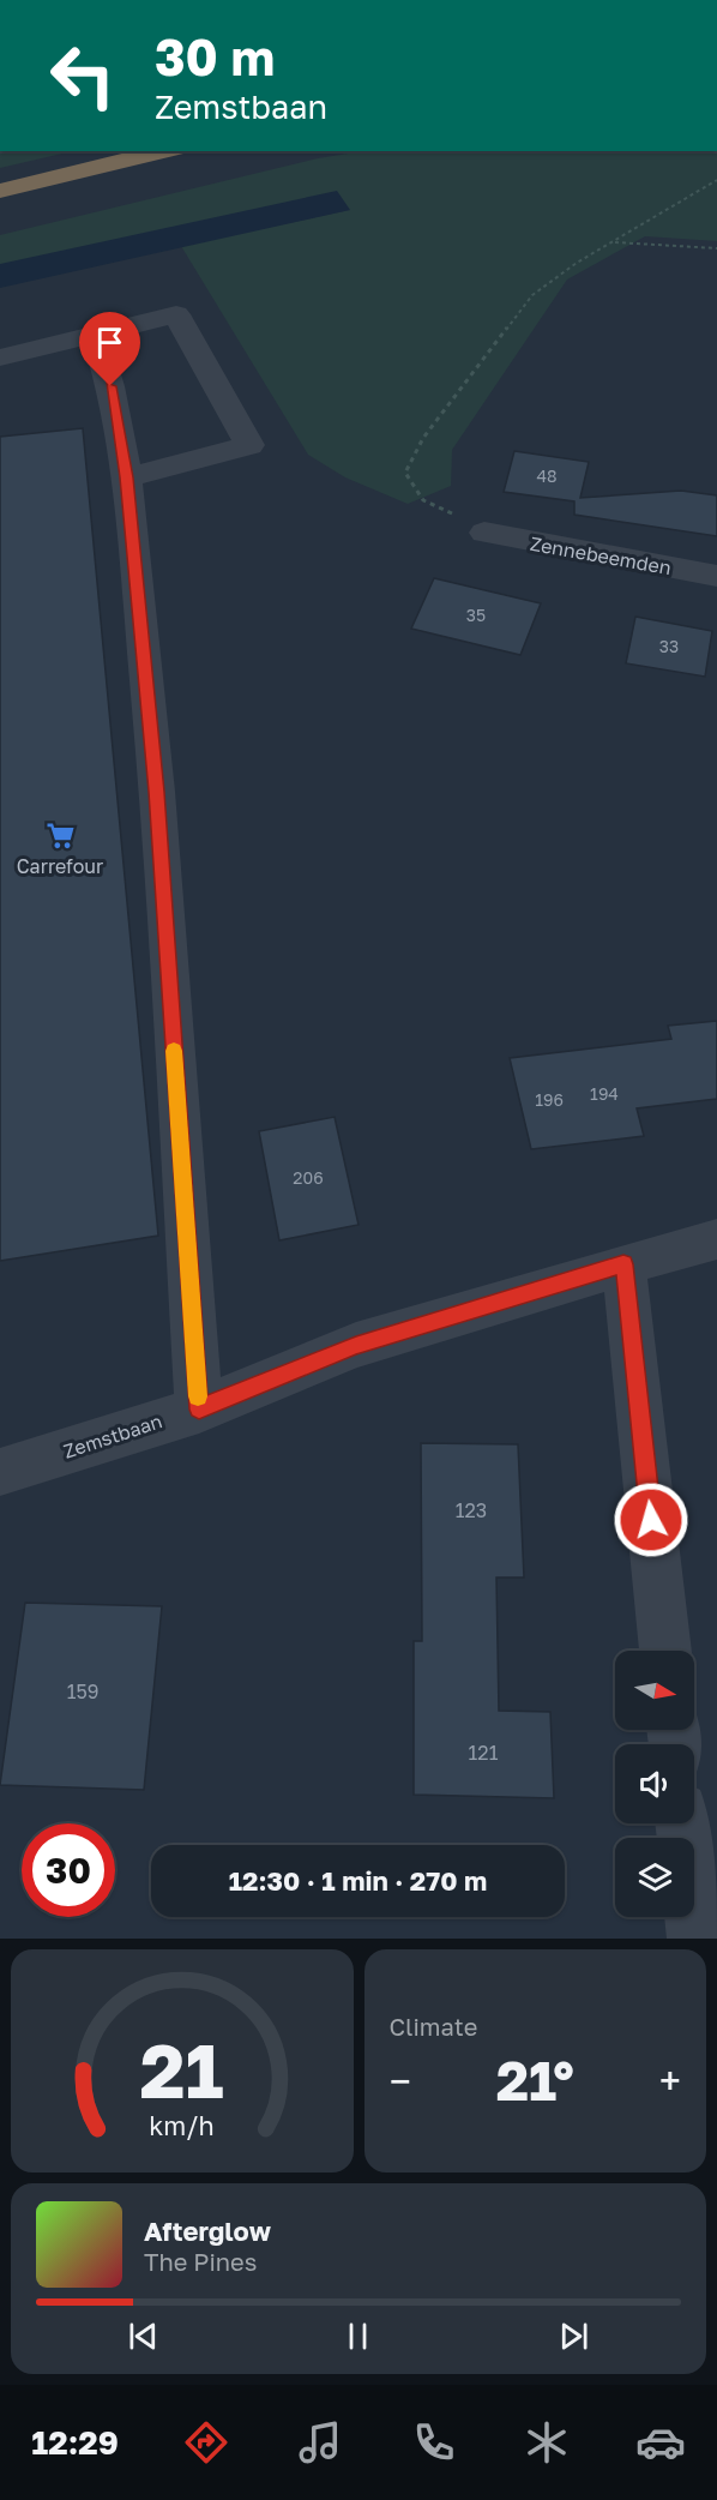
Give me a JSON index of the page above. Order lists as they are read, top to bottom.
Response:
{
  "streets": {
    "street": ["Zennebeemden", "Zemstbaan"]
  },
  "places": {
    "supermarket": ["Carrefour"]
  },
  "house_numbers": [
    "48",
    "35",
    "33",
    "194",
    "196",
    "206",
    "123",
    "159",
    "121"
  ],
  "north": "right",
  "page": {
    "turn": ["30 m", "Zemstbaan"],
    "limit": "30",
    "trip": "12:30 · 1 min · 270 m",
    "tile": "Climate",
    "heat": ["−", "21°", "+"],
    "song": ["Afterglow", "The Pines"],
    "tabs": "12:29",
    "gauge": ["21", "km/h"]
  }
}
